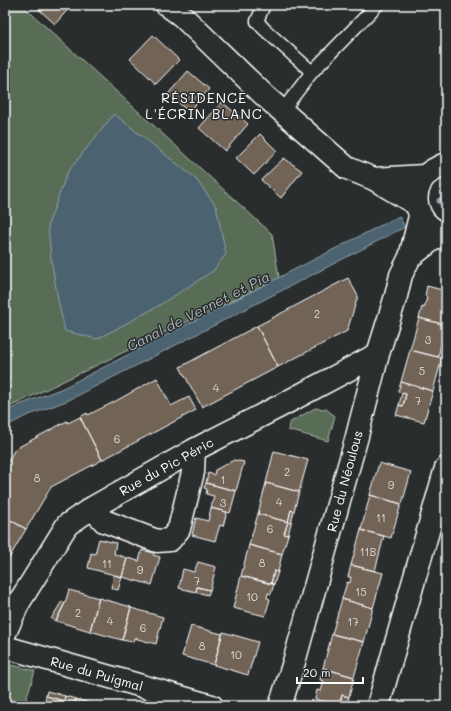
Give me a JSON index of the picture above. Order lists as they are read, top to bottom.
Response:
{
  "streets": {
    "street": ["Rue du Pic Péric", "Rue du Néoulous", "Rue du Puigmal"]
  },
  "crossings": [
    ["Rue du Pic Péric", "Rue du Néoulous"]
  ],
  "districts": ["RÉSIDENCE L'ÉCRIN BLANC"],
  "water": ["Canal de Vernet et Pia"],
  "house_numbers": [
    "2",
    "3",
    "5",
    "4",
    "7",
    "6",
    "2",
    "8",
    "1",
    "9",
    "4",
    "3",
    "11",
    "6",
    "11B",
    "8",
    "11",
    "9",
    "7",
    "15",
    "10",
    "2",
    "4",
    "17",
    "6",
    "8",
    "10"
  ],
  "scale_bar": "20 m"
}
